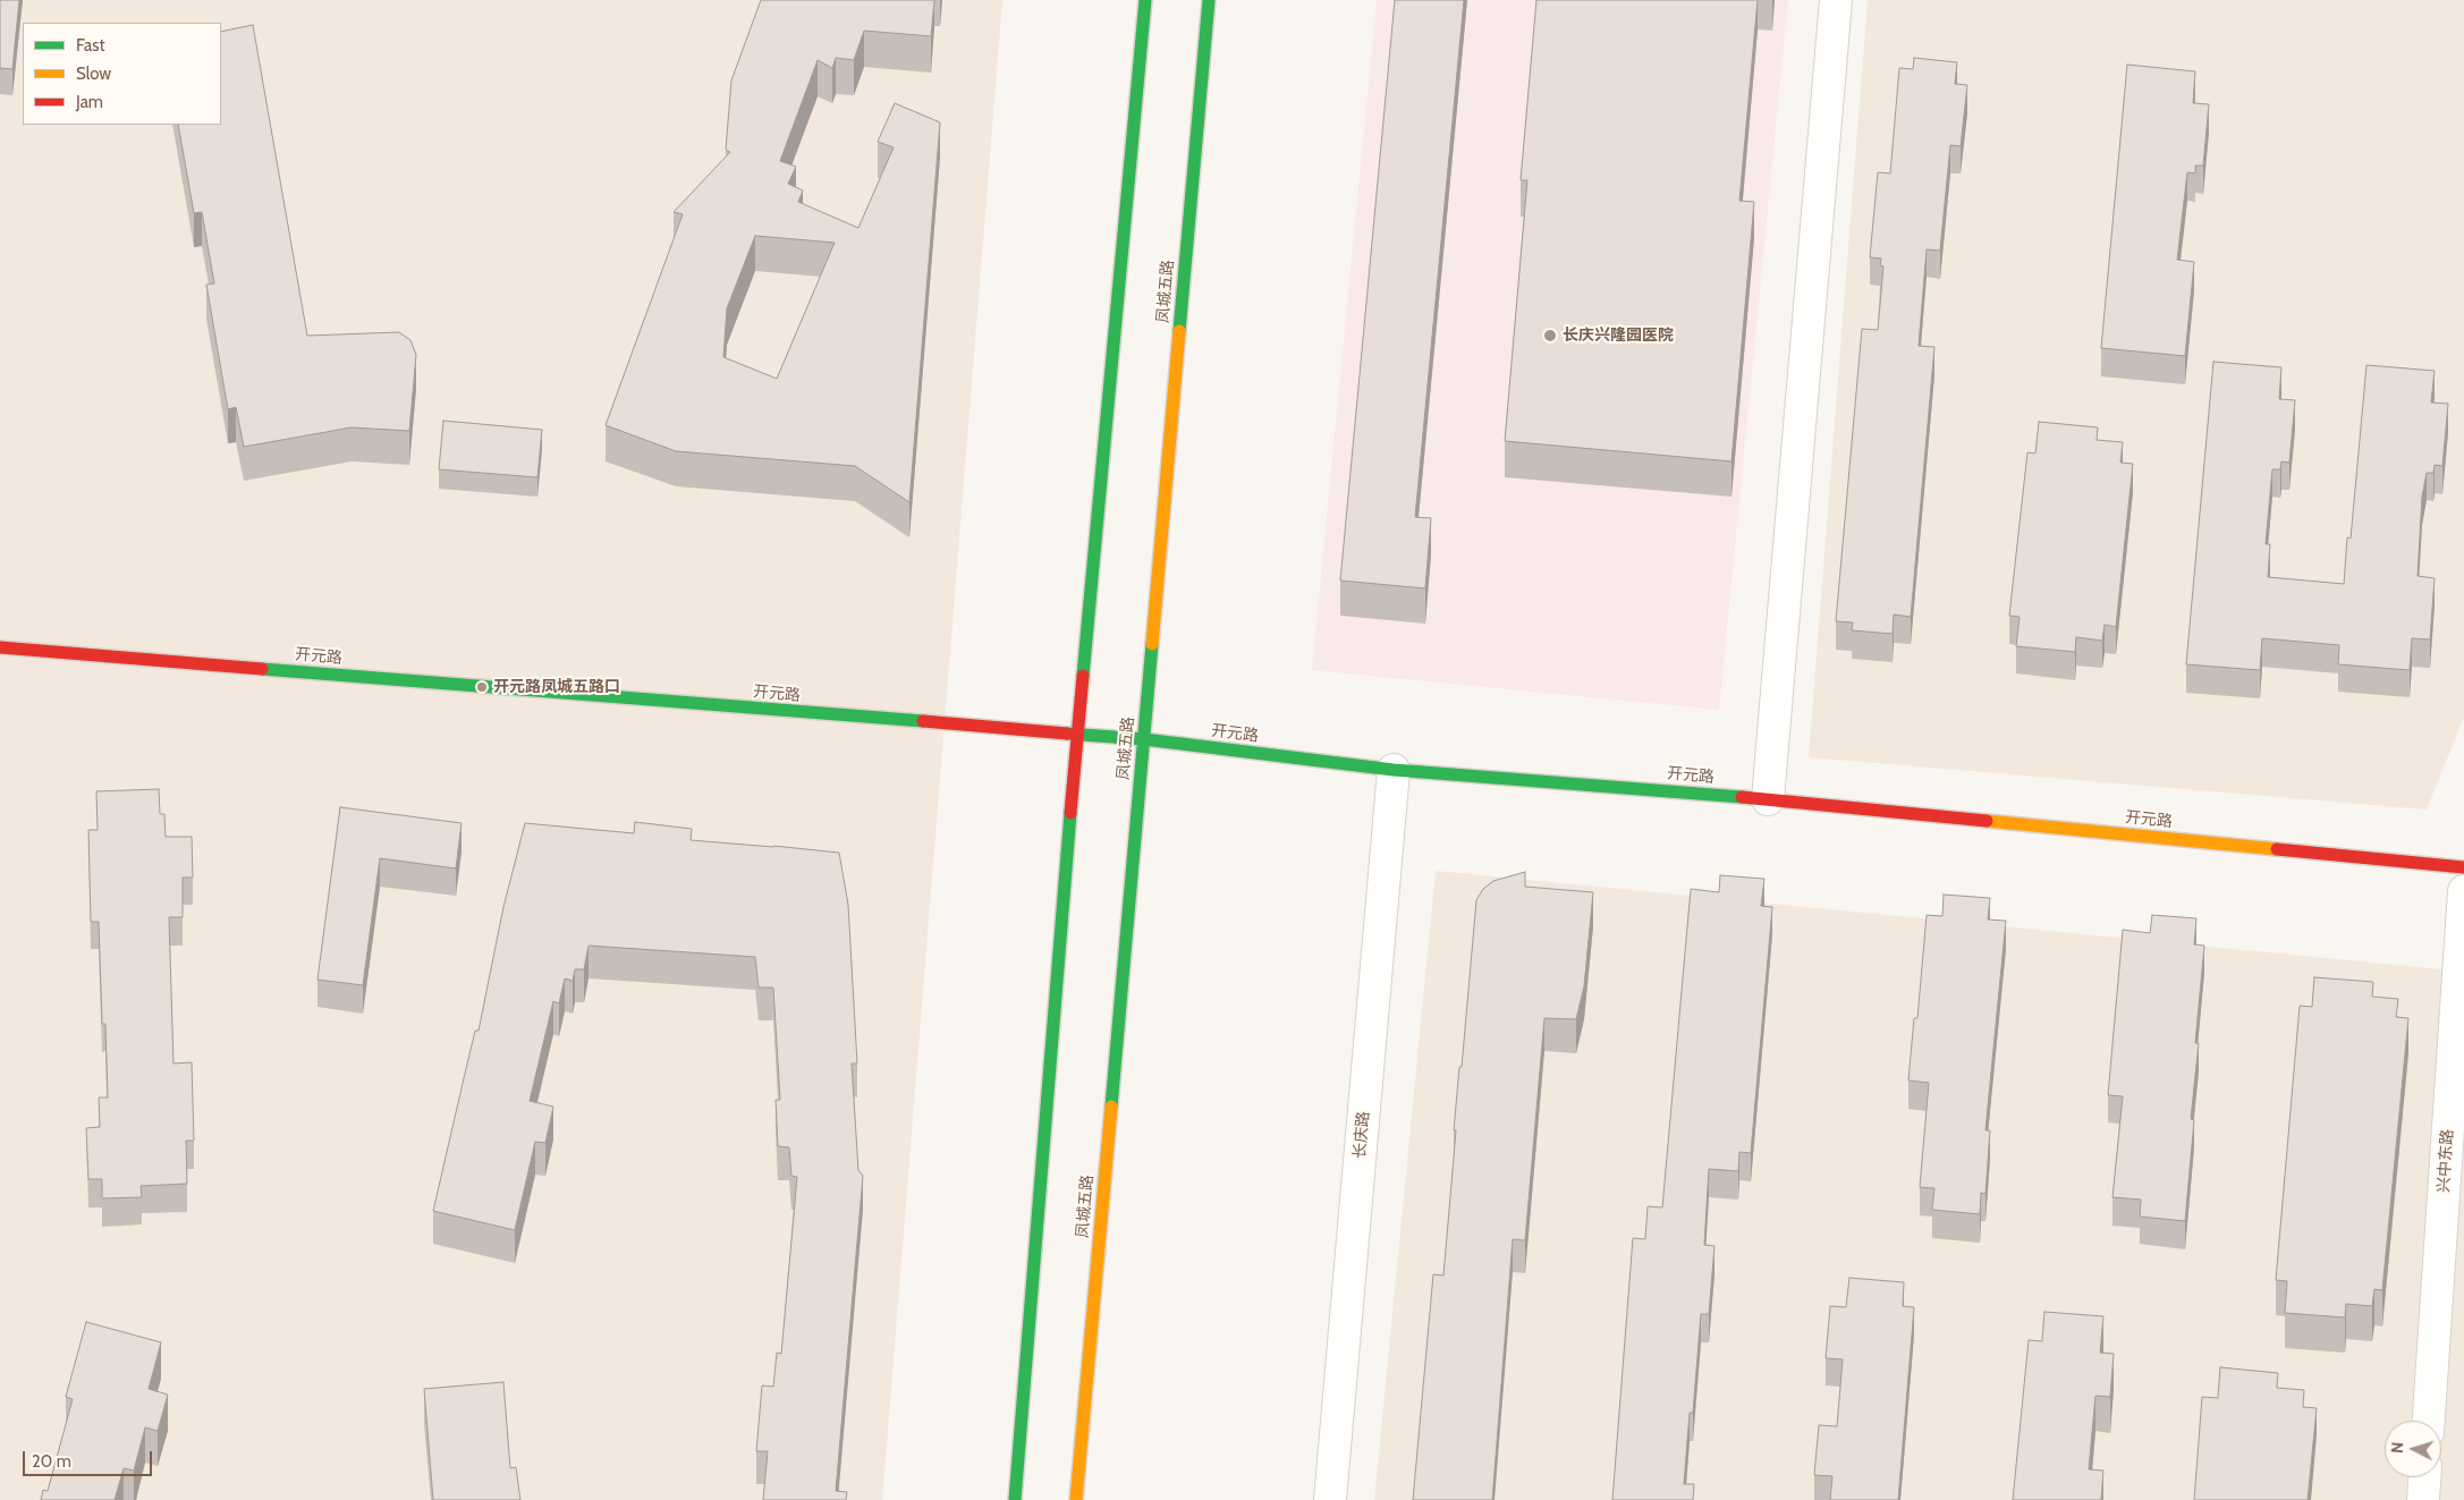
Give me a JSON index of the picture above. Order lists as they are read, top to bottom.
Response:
{
  "streets": {
    "main road": ["凤城五路", "开元路"],
    "street": ["长庆路", "兴中东路"]
  },
  "crossings": [
    ["凤城五路", "开元路"],
    ["开元路", "长庆路"]
  ],
  "places": ["长庆兴隆园医院", "开元路凤城五路口"],
  "legend": ["Fast", "Slow", "Jam"],
  "scale_bar": "20 m",
  "north": "left"
}
